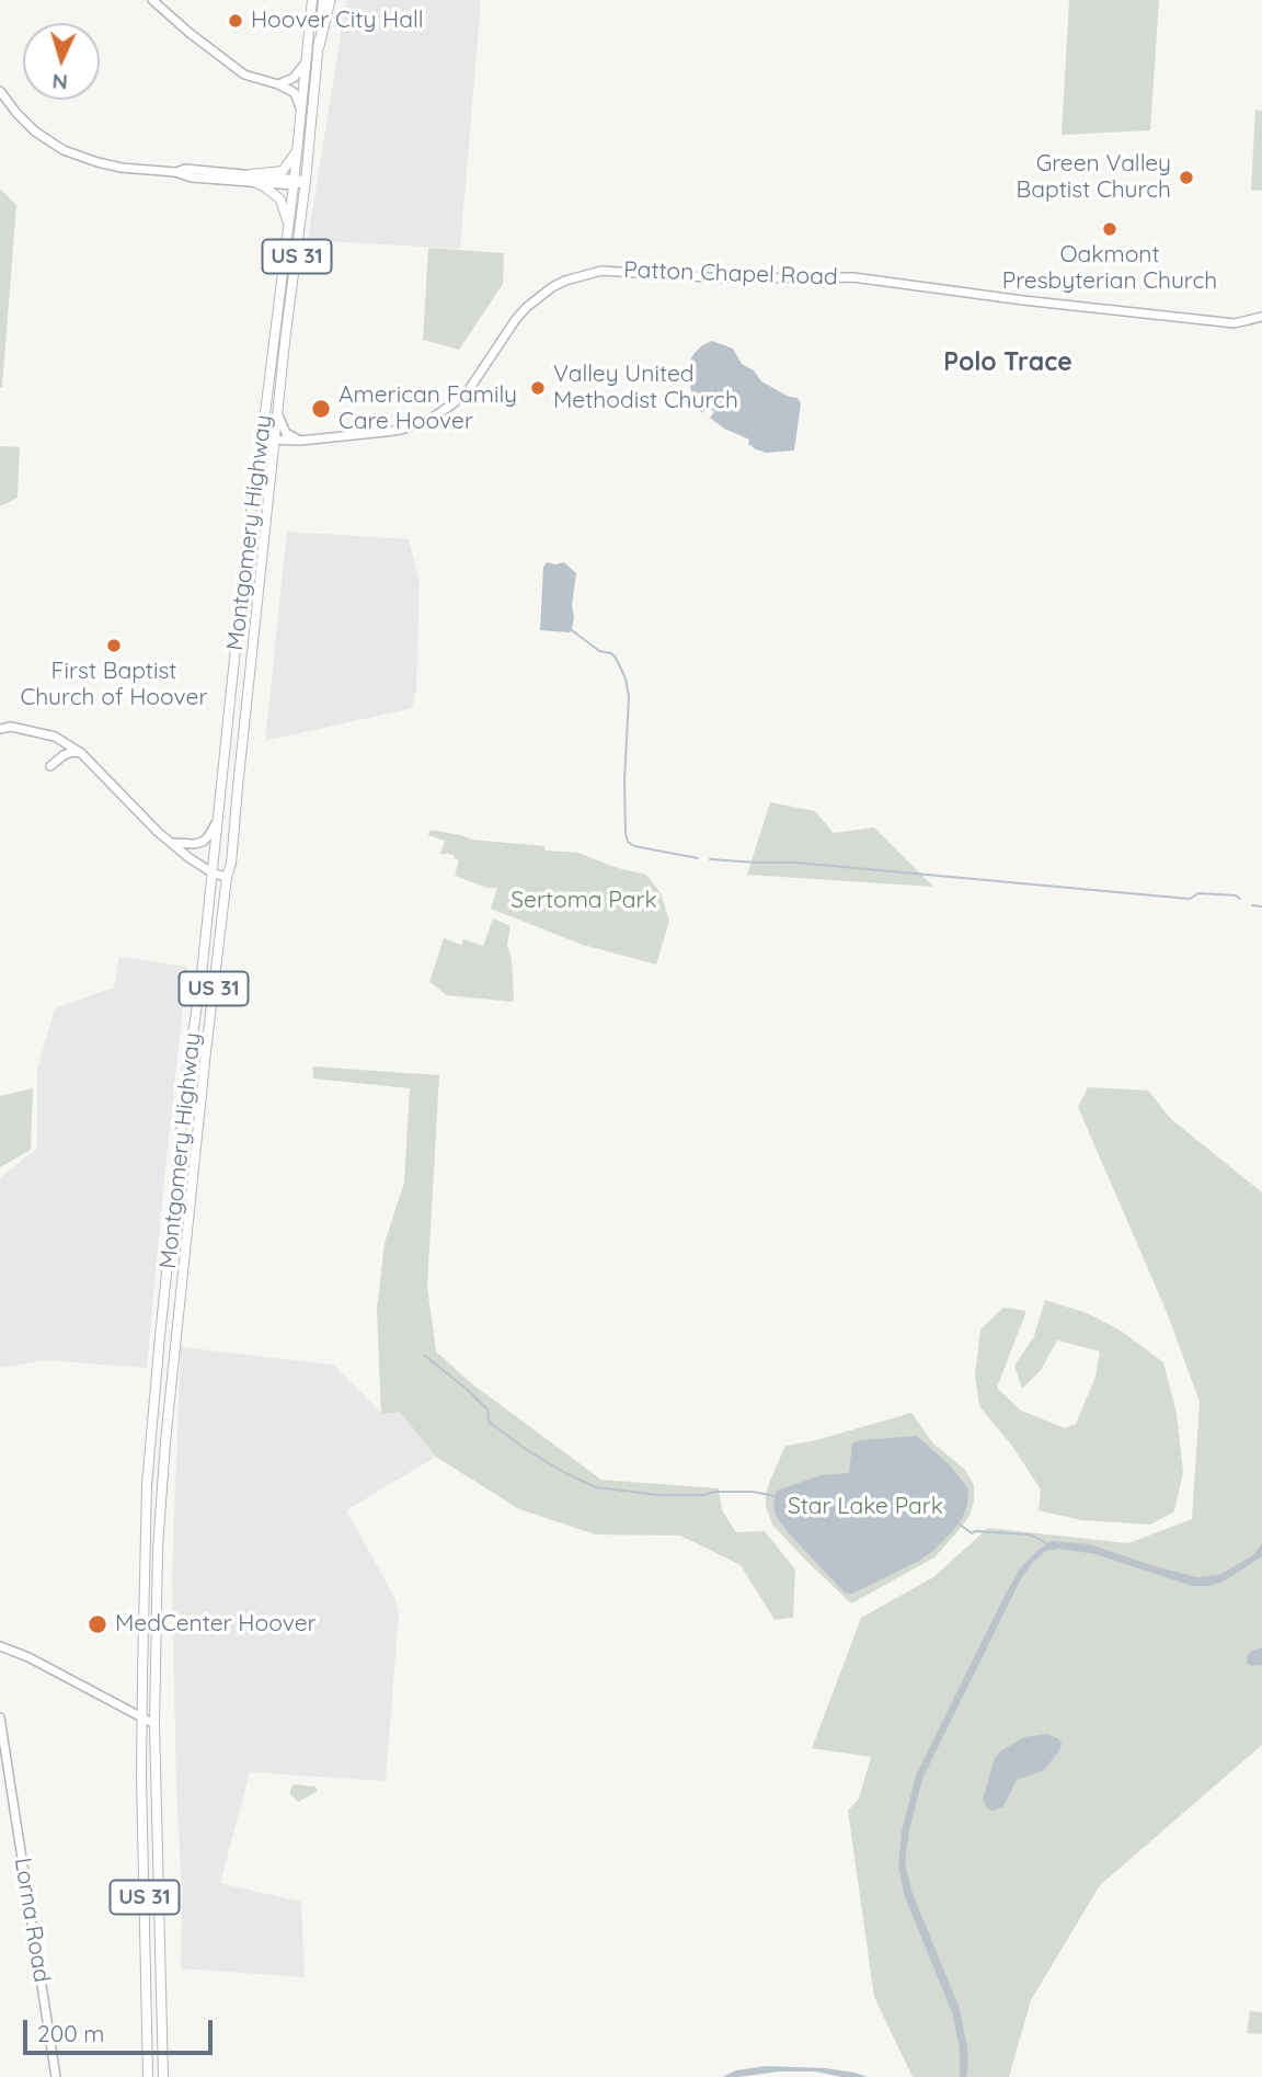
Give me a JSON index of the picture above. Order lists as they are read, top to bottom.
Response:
{
  "streets": {
    "main road": ["US 31", "Montgomery Highway"],
    "street": ["Patton Chapel Road", "Lorna Road"]
  },
  "crossings": [
    ["Patton Chapel Road", "Montgomery Highway"]
  ],
  "districts": ["Polo Trace"],
  "parks": ["Sertoma Park", "Star Lake Park"],
  "places": [
    "Hoover City Hall",
    "Green Valley Baptist Church",
    "Oakmont Presbyterian Church",
    "Valley United Methodist Church",
    "American Family Care Hoover",
    "First Baptist Church of Hoover",
    "MedCenter Hoover"
  ],
  "scale_bar": "200 m",
  "north": "bottom"
}
